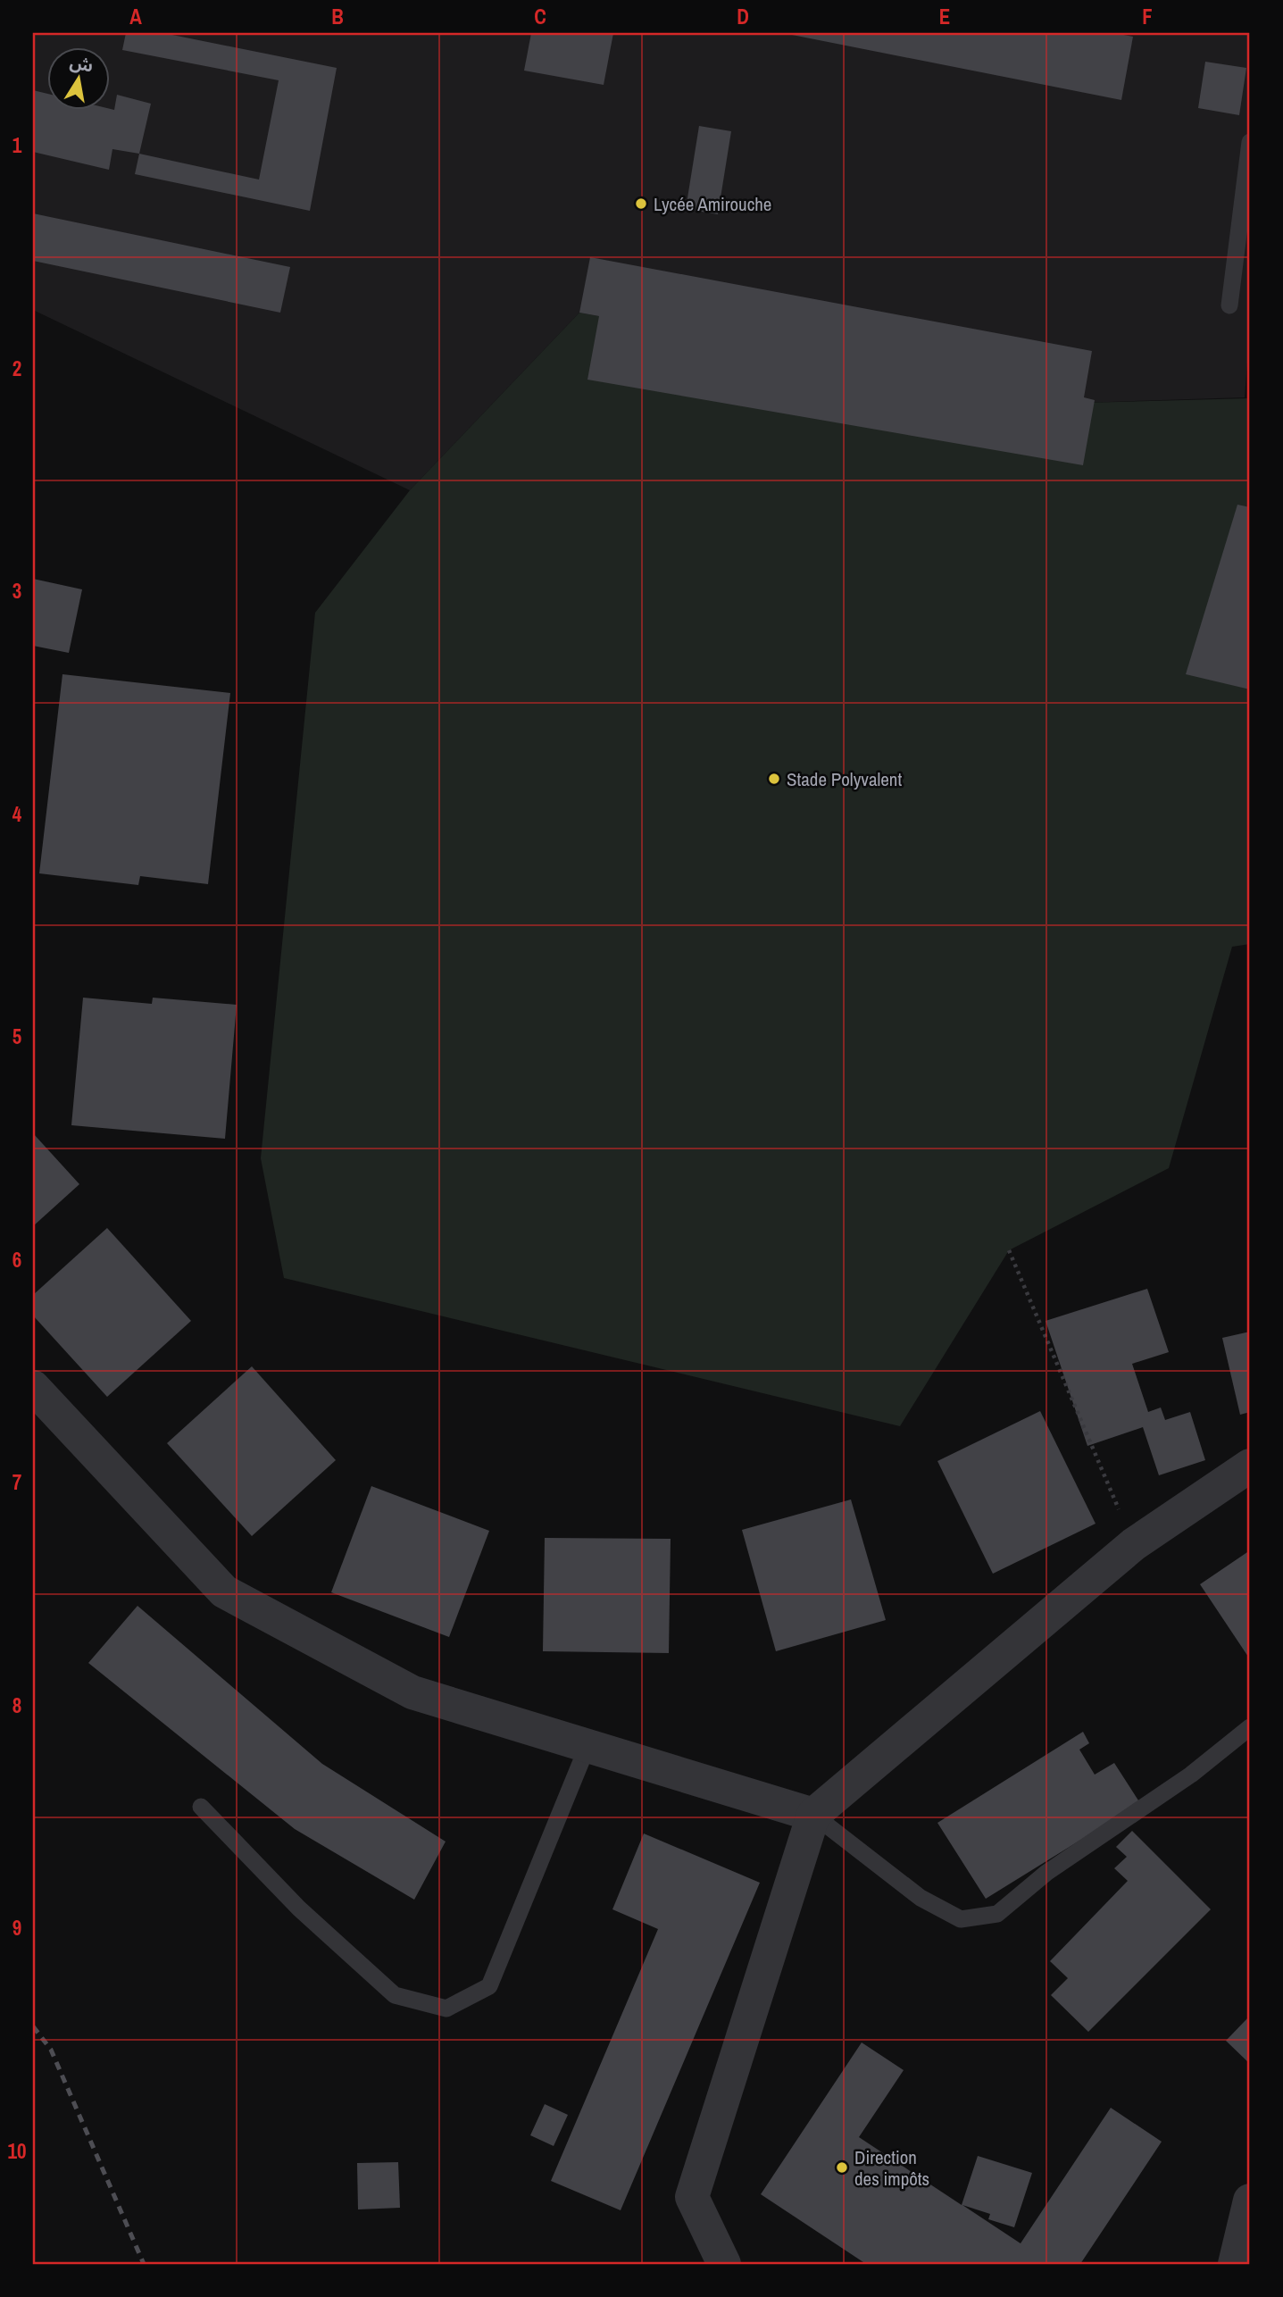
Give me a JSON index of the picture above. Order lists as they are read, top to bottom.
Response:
{
  "places": ["Lycée Amirouche", "Stade Polyvalent", "Direction des impôts"],
  "north": "top",
  "grid": {
    "columns": [
      "A",
      "B",
      "C",
      "D",
      "E",
      "F"
    ],
    "rows": [
      "1",
      "2",
      "3",
      "4",
      "5",
      "6",
      "7",
      "8",
      "9",
      "10"
    ]
  }
}
